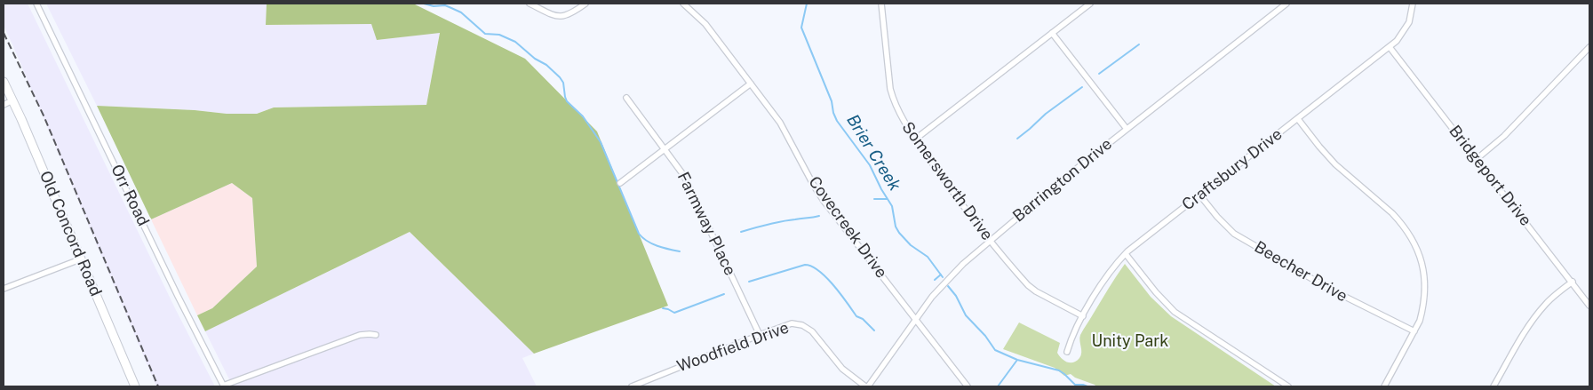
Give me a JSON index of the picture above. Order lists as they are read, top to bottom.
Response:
{
  "streets": {
    "street": [
      "Craftsbury Drive",
      "Bridgeport Drive",
      "Barrington Drive",
      "Somersworth Drive",
      "Orr Road",
      "Farmway Place",
      "Covecreek Drive",
      "Old Concord Road",
      "Beecher Drive",
      "Woodfield Drive"
    ]
  },
  "crossings": [
    ["Craftsbury Drive", "Bridgeport Drive"],
    ["Craftsbury Drive", "Somersworth Drive"],
    ["Craftsbury Drive", "Beecher Drive"],
    ["Barrington Drive", "Somersworth Drive"],
    ["Barrington Drive", "Covecreek Drive"],
    ["Barrington Drive", "Woodfield Drive"],
    ["Farmway Place", "Woodfield Drive"]
  ],
  "water": ["Brier Creek"],
  "parks": ["Unity Park"]
}
